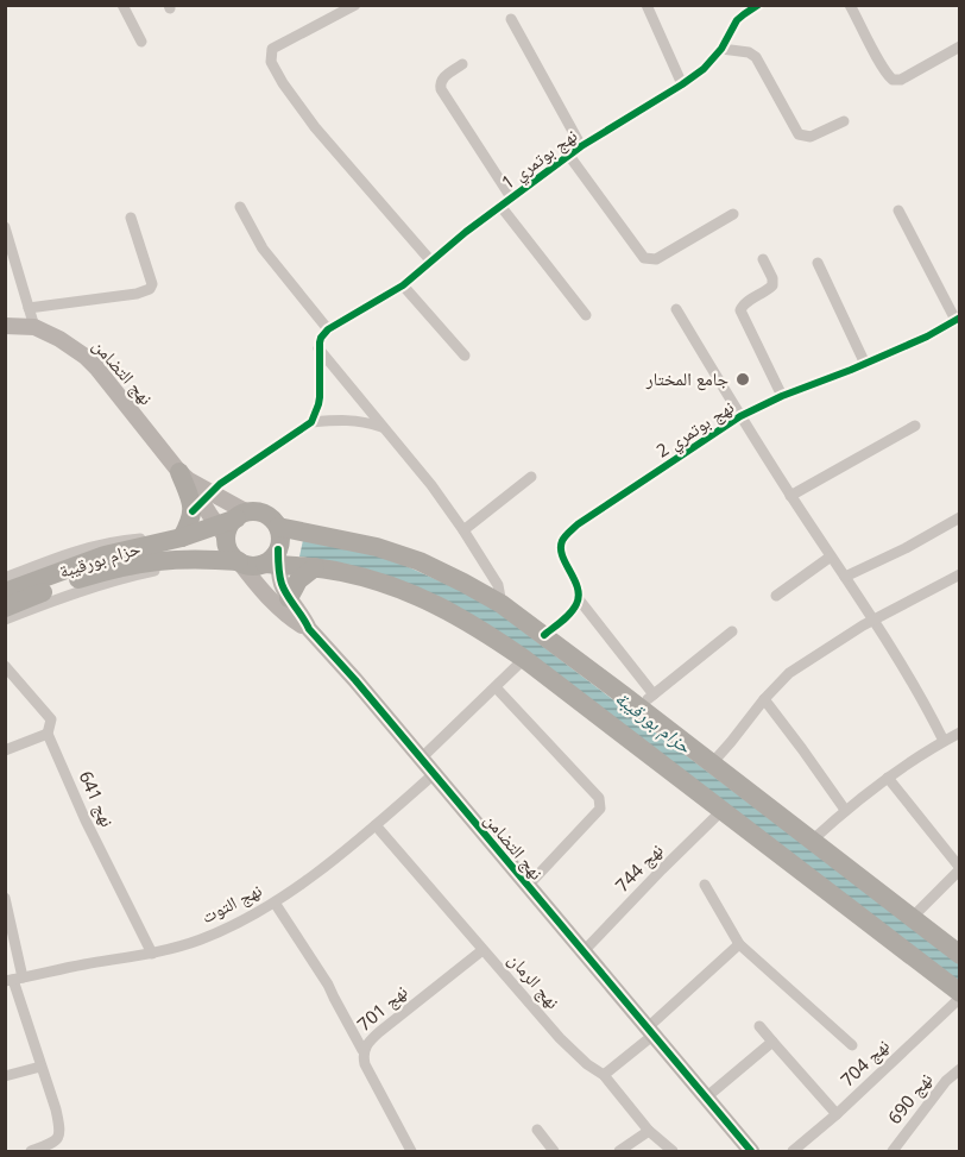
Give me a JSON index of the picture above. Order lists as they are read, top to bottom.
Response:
{
  "streets": {
    "highway": ["حزام بورقيبة"],
    "street": [
      "نهج بوتمري 1",
      "نهج التضامن",
      "نهج بوتمري 2",
      "نهج 641",
      "نهج 744",
      "نهج التوت",
      "نهج الرمان",
      "نهج 701",
      "نهج 704",
      "نهج 690"
    ]
  },
  "crossings": [
    ["نهج التضامن", "حزام بورقيبة"],
    ["نهج التضامن", "نهج 744"],
    ["نهج التضامن", "نهج التوت"],
    ["نهج 641", "نهج التوت"],
    ["نهج التوت", "نهج الرمان"],
    ["نهج الرمان", "نهج 701"]
  ],
  "water": ["حزام بورقيبة"],
  "places": ["جامع المختار"]
}
